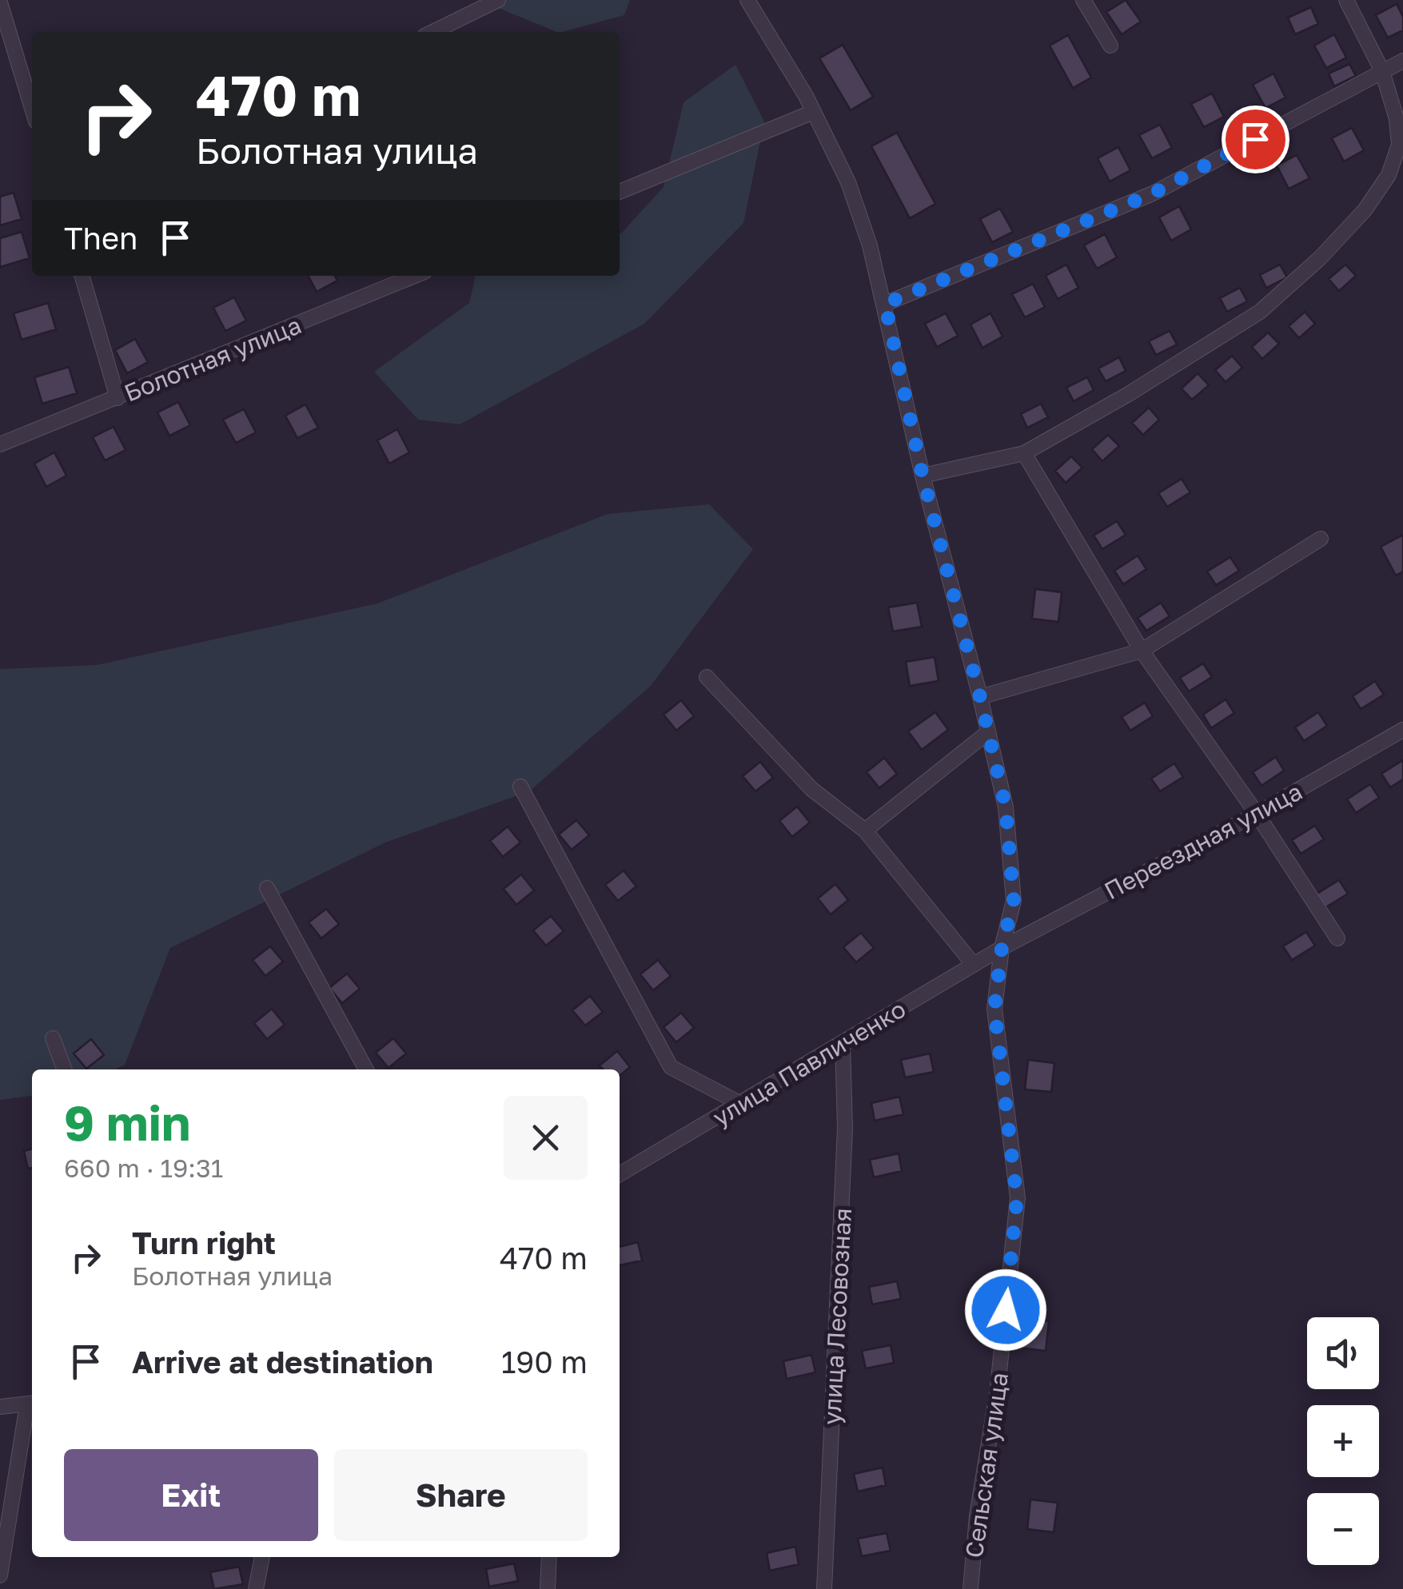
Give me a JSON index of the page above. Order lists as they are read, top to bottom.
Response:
{
  "streets": {
    "street": [
      "Болотная улица",
      "Переездная улица",
      "улица Павличенко",
      "улица Лесовозная",
      "Сельская улица"
    ]
  },
  "crossings": [
    ["Переездная улица", "улица Павличенко"],
    ["Переездная улица", "Сельская улица"],
    ["улица Павличенко", "улица Лесовозная"],
    ["улица Павличенко", "Сельская улица"]
  ],
  "page": {
    "turn": ["470 m", "Болотная улица"],
    "then": "Then",
    "heading": ["9 min", "660 m · 19:31"],
    "list": [
      {
        "name": "Turn right",
        "note": "Болотная улица",
        "value": "470 m"
      },
      {
        "name": "Arrive at destination",
        "value": "190 m"
      }
    ],
    "map_buttons": ["+", "−"],
    "buttons": ["Exit", "Share"]
  }
}
